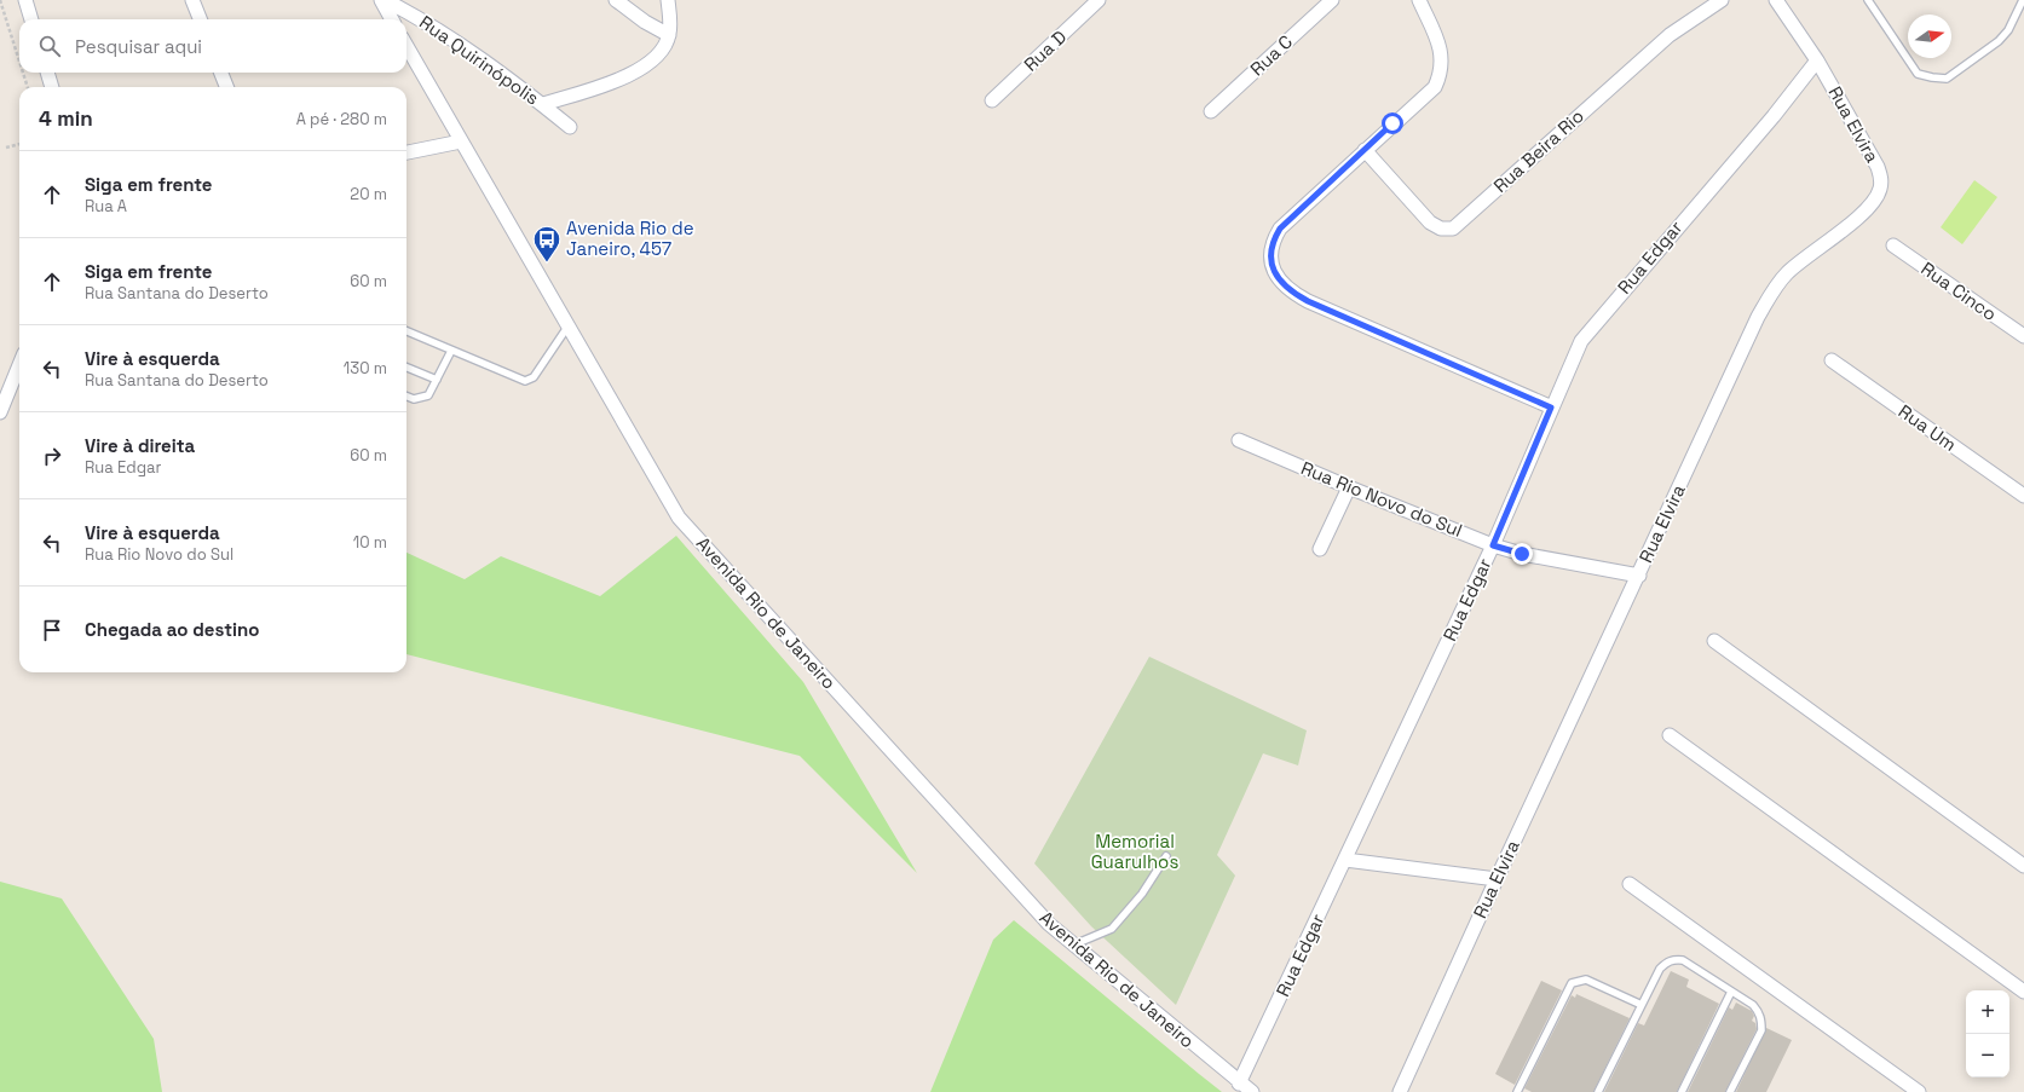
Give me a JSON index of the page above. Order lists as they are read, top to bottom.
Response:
{
  "streets": {
    "street": [
      "Rua D",
      "Rua C",
      "Rua Quirinópolis",
      "Rua Elvira",
      "Rua Beira Rio",
      "Rua Edgar",
      "Rua Cinco",
      "Rua Um",
      "Rua Rio Novo do Sul",
      "Avenida Rio de Janeiro"
    ]
  },
  "crossings": [
    ["Rua Elvira", "Rua Edgar"],
    ["Rua Elvira", "Rua Rio Novo do Sul"],
    ["Rua Edgar", "Rua Rio Novo do Sul"],
    ["Rua Edgar", "Avenida Rio de Janeiro"]
  ],
  "parks": ["Memorial Guarulhos"],
  "places": {
    "bus stop": ["Avenida Rio de Janeiro, 457"]
  },
  "north": "right",
  "page": {
    "search": "Pesquisar aqui",
    "heading": ["4 min", "A pé · 280 m"],
    "list": [
      ["Siga em frente", "Rua A", "20 m"],
      ["Siga em frente", "Rua Santana do Deserto", "60 m"],
      ["Vire à esquerda", "Rua Santana do Deserto", "130 m"],
      ["Vire à direita", "Rua Edgar", "60 m"],
      ["Vire à esquerda", "Rua Rio Novo do Sul", "10 m"],
      "Chegada ao destino"
    ],
    "map_buttons": ["+", "−"]
  }
}
